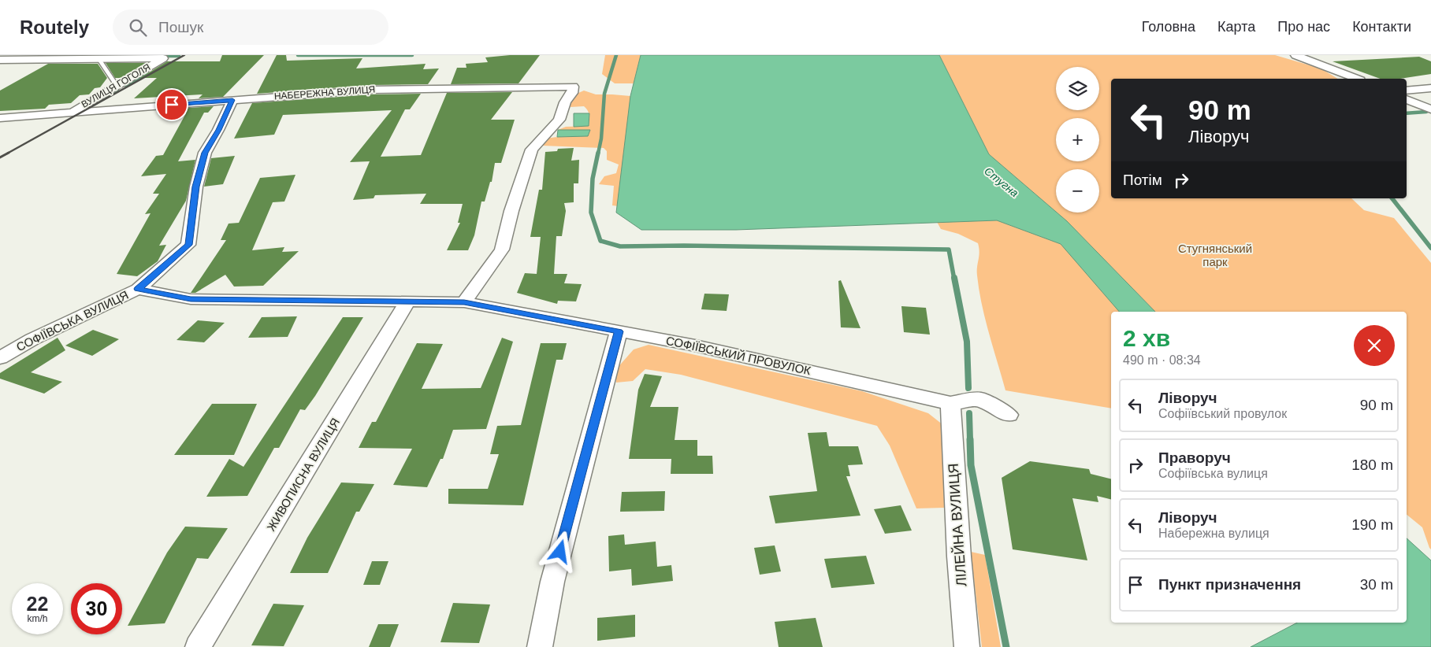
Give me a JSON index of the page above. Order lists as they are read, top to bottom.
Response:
{
  "streets": {
    "street": [
      "ВУЛИЦЯ ГОГОЛЯ",
      "НАБЕРЕЖНА ВУЛИЦЯ",
      "СОФІЇВСЬКА ВУЛИЦЯ",
      "СОФІЇВСЬКИЙ ПРОВУЛОК",
      "ЖИВОПИСНА ВУЛИЦЯ",
      "ЛІЛЕЙНА ВУЛИЦЯ"
    ]
  },
  "crossings": [
    ["ВУЛИЦЯ ГОГОЛЯ", "НАБЕРЕЖНА ВУЛИЦЯ"],
    ["НАБЕРЕЖНА ВУЛИЦЯ", "СОФІЇВСЬКА ВУЛИЦЯ"],
    ["НАБЕРЕЖНА ВУЛИЦЯ", "СОФІЇВСЬКИЙ ПРОВУЛОК"],
    ["СОФІЇВСЬКА ВУЛИЦЯ", "СОФІЇВСЬКИЙ ПРОВУЛОК"],
    ["СОФІЇВСЬКИЙ ПРОВУЛОК", "ЖИВОПИСНА ВУЛИЦЯ"],
    ["СОФІЇВСЬКИЙ ПРОВУЛОК", "ЛІЛЕЙНА ВУЛИЦЯ"]
  ],
  "water": ["Стугна"],
  "parks": ["Стугнянський парк"],
  "page": {
    "header": "Routely",
    "search": "Пошук",
    "nav": [
      "Головна",
      "Карта",
      "Про нас",
      "Контакти"
    ],
    "map_buttons": ["+", "−"],
    "turn": ["90 m", "Ліворуч"],
    "then": "Потім",
    "heading": ["2 хв", "490 m · 08:34"],
    "list": [
      {
        "name": "Ліворуч",
        "note": "Софіївський провулок",
        "value": "90 m"
      },
      {
        "name": "Праворуч",
        "note": "Софіївська вулиця",
        "value": "180 m"
      },
      {
        "name": "Ліворуч",
        "note": "Набережна вулиця",
        "value": "190 m"
      },
      {
        "name": "Пункт призначення",
        "value": "30 m"
      }
    ],
    "speed": "22 km/h",
    "limit": "30"
  }
}
